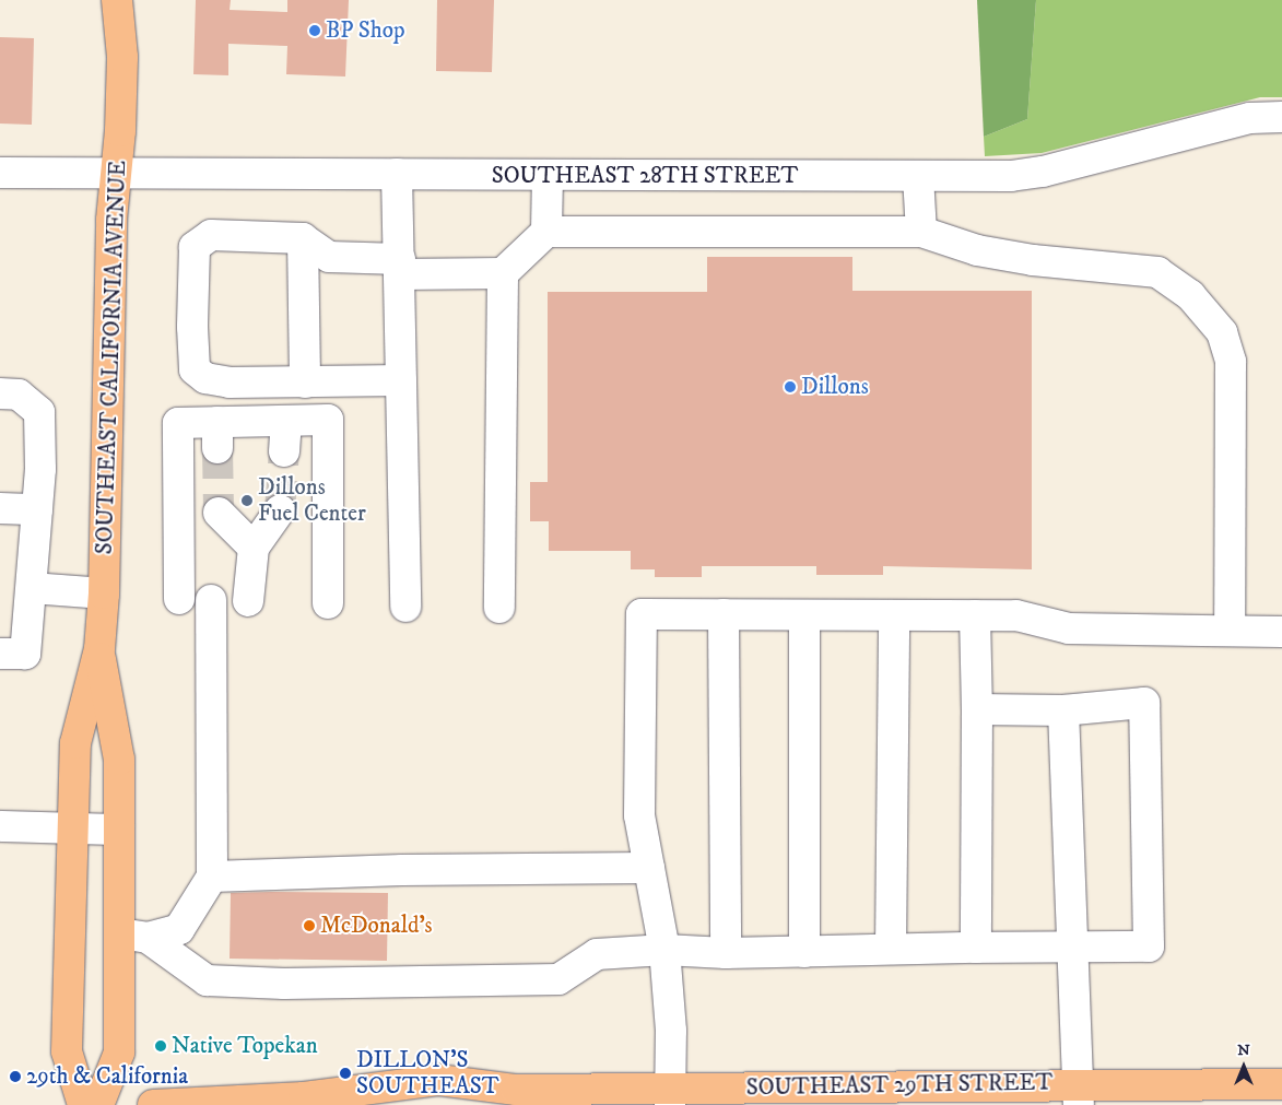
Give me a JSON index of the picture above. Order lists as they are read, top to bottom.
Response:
{
  "streets": {
    "main road": ["SOUTHEAST CALIFORNIA AVENUE", "SOUTHEAST 29TH STREET"],
    "street": ["SOUTHEAST 28TH STREET"]
  },
  "crossings": [
    ["SOUTHEAST 28TH STREET", "SOUTHEAST CALIFORNIA AVENUE"]
  ],
  "places": [
    "BP Shop",
    "Dillons",
    "Dillons Fuel Center",
    "McDonald's",
    "Native Topekan",
    "DILLON'S SOUTHEAST",
    "29th & California"
  ],
  "north": "top"
}
